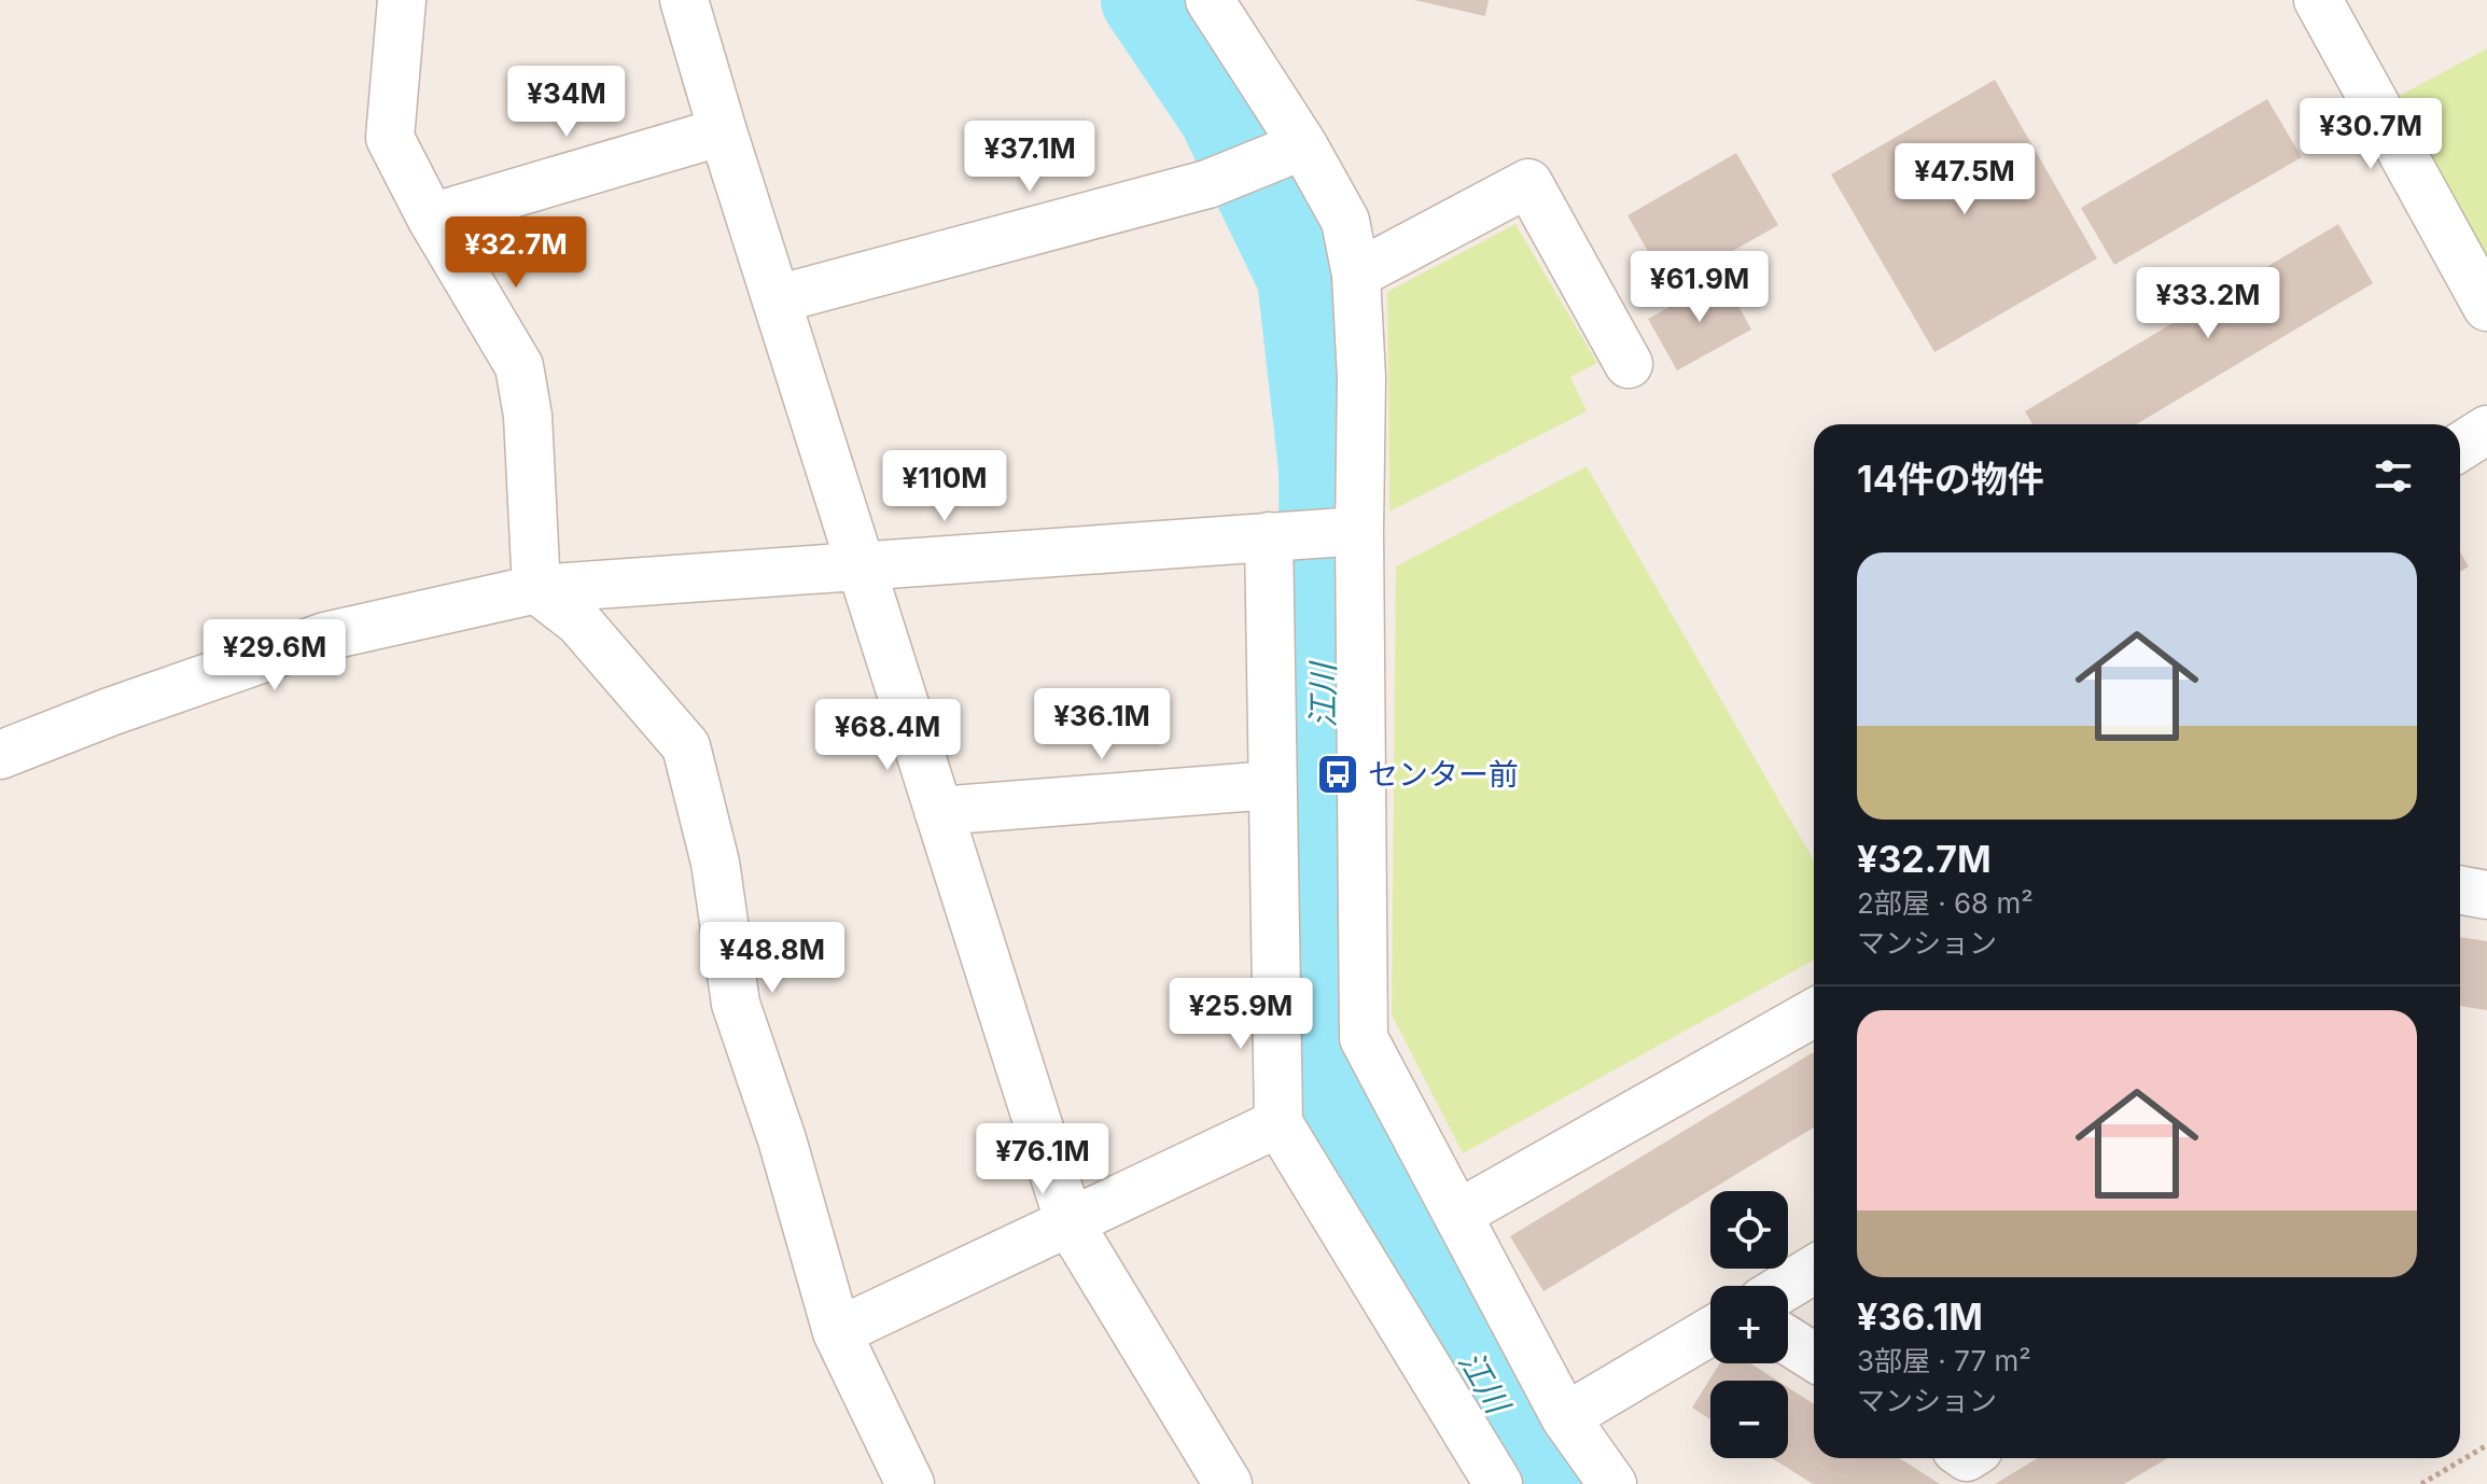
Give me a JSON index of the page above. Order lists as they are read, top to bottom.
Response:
{
  "water": ["江川"],
  "places": {
    "bus stop": ["センター前"]
  },
  "page": {
    "price": [
      "¥34M",
      "¥30.7M",
      "¥37.1M",
      "¥47.5M",
      "¥32.7M",
      "¥61.9M",
      "¥33.2M",
      "¥110M",
      "¥29.6M",
      "¥36.1M",
      "¥68.4M",
      "¥48.8M",
      "¥25.9M",
      "¥76.1M"
    ],
    "heading": "14件の物件",
    "list": [
      {
        "name": "¥32.7M",
        "note": "2部屋 · 68 m² · マンション"
      },
      {
        "name": "¥36.1M",
        "note": "3部屋 · 77 m² · マンション"
      }
    ],
    "map_buttons": ["+", "−"]
  }
}
